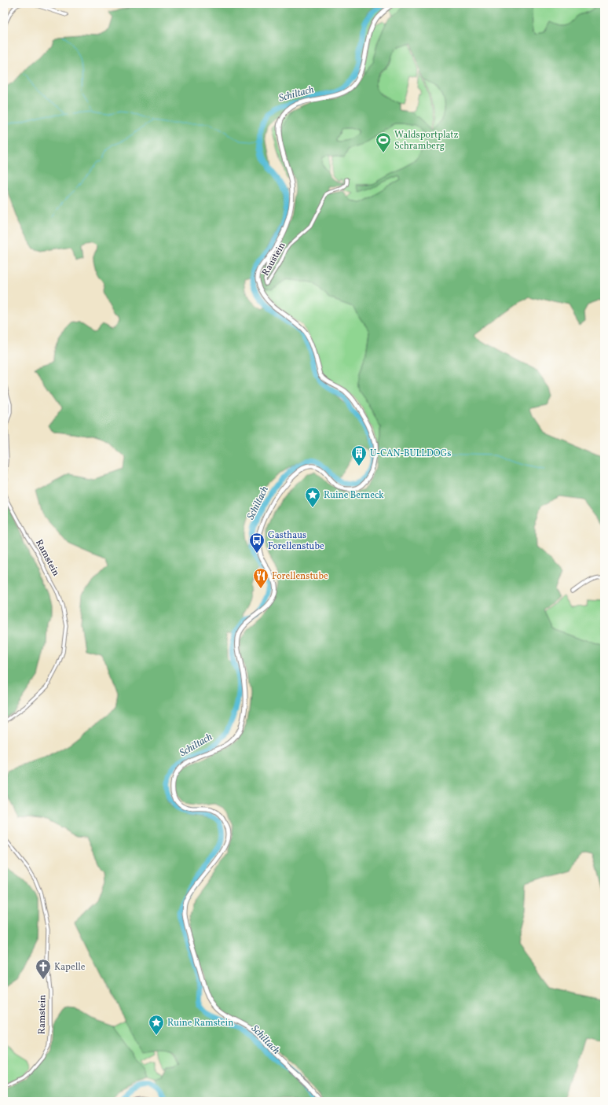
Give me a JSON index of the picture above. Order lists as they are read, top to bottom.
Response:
{
  "streets": {
    "street": ["Raustein", "Ramstein"]
  },
  "water": ["Schiltach"],
  "places": {
    "sports": ["Waldsportplatz Schramberg"],
    "building": ["U-CAN-BULLDOGs"],
    "place": ["Ruine Berneck", "Ruine Ramstein"],
    "bus stop": ["Gasthaus Forellenstube"],
    "restaurant": ["Forellenstube"],
    "church": ["Kapelle"]
  }
}
